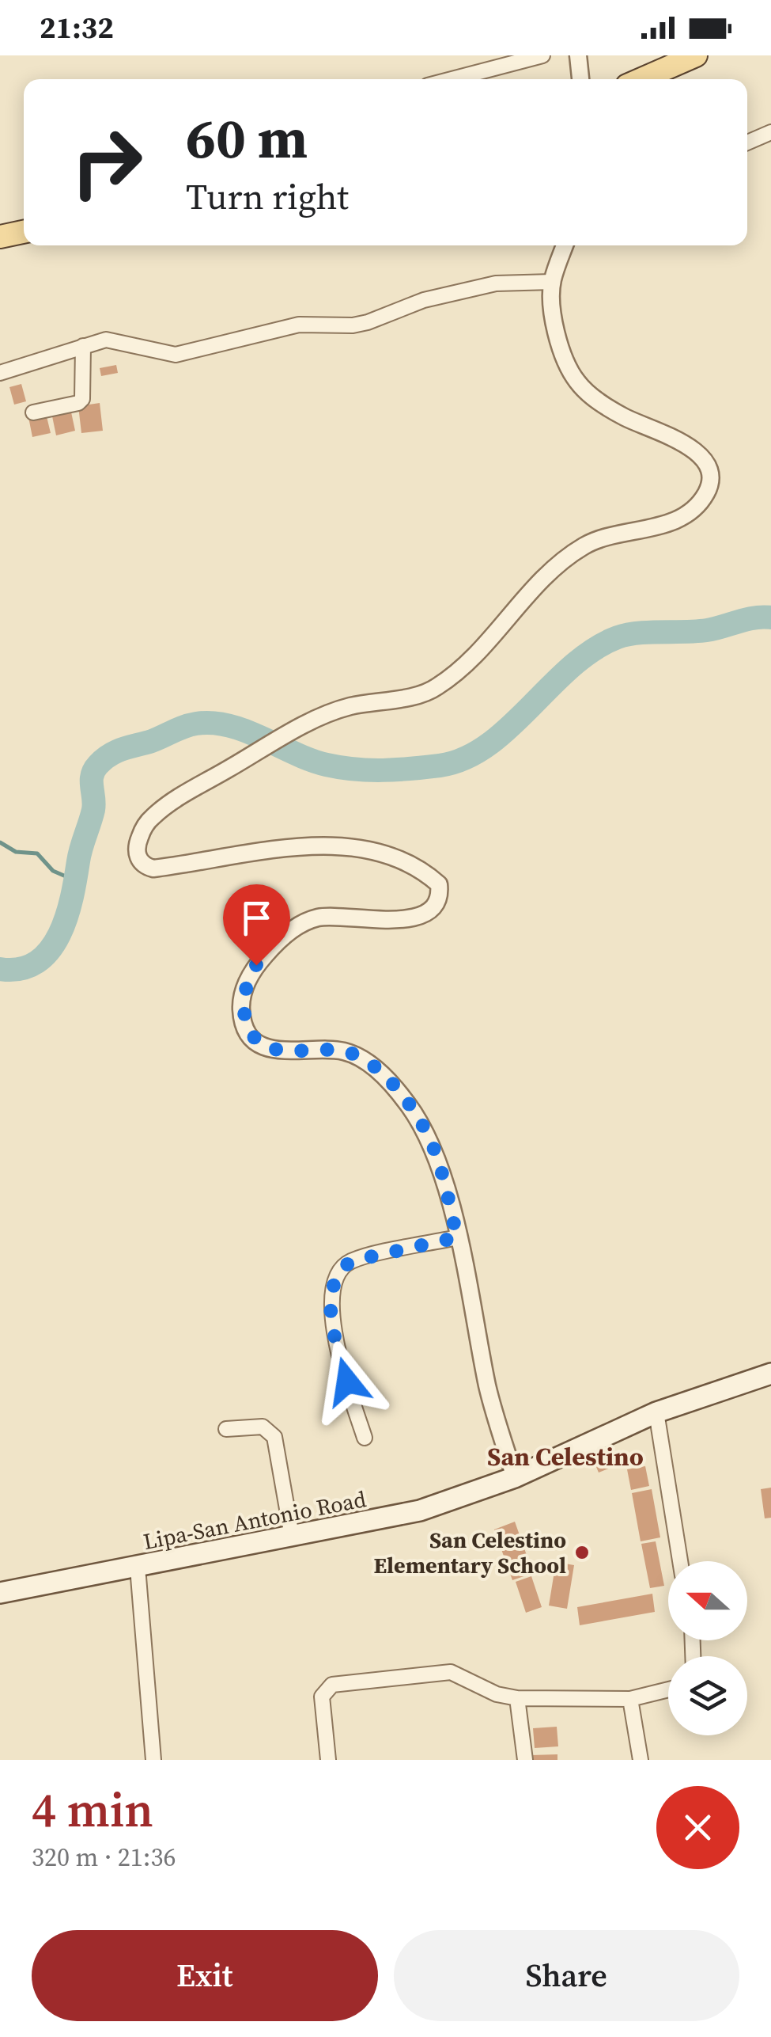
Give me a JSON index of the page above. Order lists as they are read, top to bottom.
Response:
{
  "streets": {
    "main road": ["Lipa-San Antonio Road"]
  },
  "districts": ["San Celestino"],
  "places": ["San Celestino Elementary School"],
  "north": "left",
  "page": {
    "status": "21:32",
    "turn": ["60 m", "Turn right"],
    "heading": ["4 min", "320 m · 21:36"],
    "buttons": ["Exit", "Share"]
  }
}
